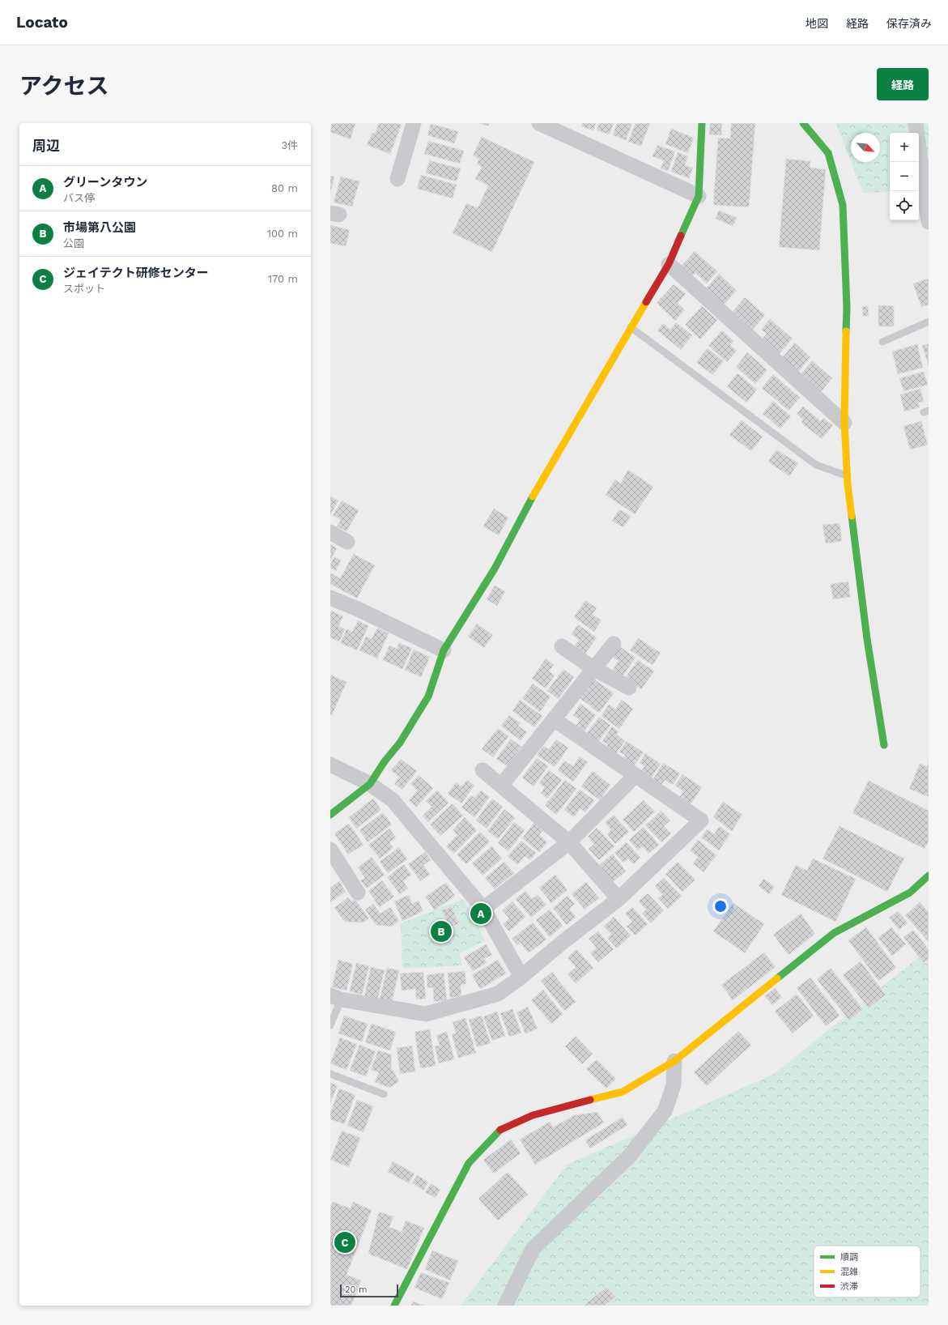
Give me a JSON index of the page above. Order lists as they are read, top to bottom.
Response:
{
  "legend": ["順調", "混雑", "渋滞"],
  "scale_bar": "20 m",
  "north": "bottom right",
  "page": {
    "header": "Locato",
    "nav": ["地図", "経路", "保存済み"],
    "title": "アクセス",
    "buttons": "経路",
    "heading": ["周辺", "3件"],
    "map_buttons": ["+", "−"],
    "list": [
      {
        "mark": "A",
        "name": "グリーンタウン",
        "note": "バス停",
        "value": "80 m"
      },
      {
        "mark": "B",
        "name": "市場第八公園",
        "note": "公園",
        "value": "100 m"
      },
      {
        "mark": "C",
        "name": "ジェイテクト研修センター",
        "note": "スポット",
        "value": "170 m"
      }
    ],
    "pins": ["A", "B", "C"],
    "scale": "20 m"
  }
}
